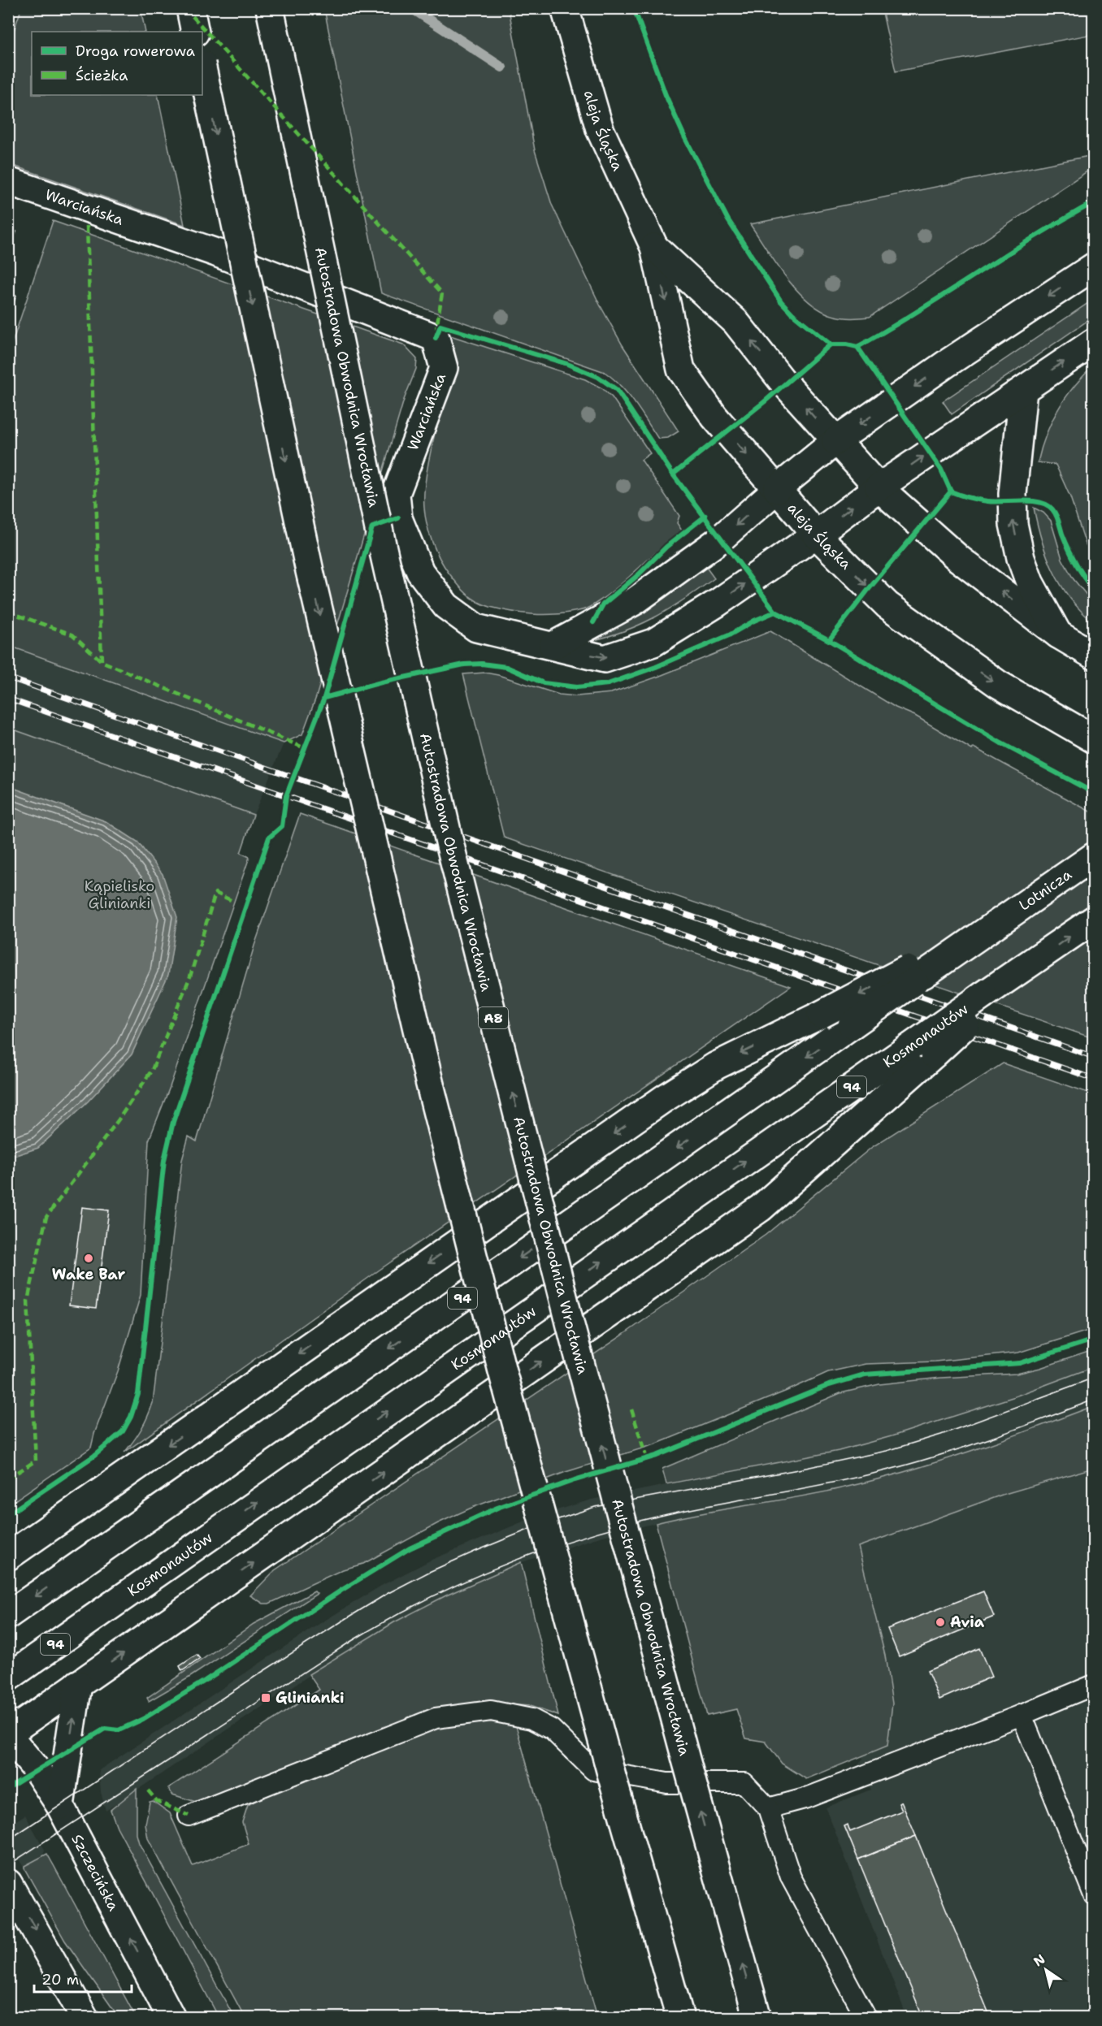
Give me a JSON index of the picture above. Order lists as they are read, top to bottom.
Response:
{
  "streets": {
    "main road": [
      "aleja Śląska",
      "Warciańska",
      "Autostradowa Obwodnica Wrocławia",
      "Lotnicza",
      "A8",
      "Kosmonautów",
      "94",
      "Szczecińska"
    ]
  },
  "crossings": [
    ["aleja Śląska", "Warciańska"],
    ["Lotnicza", "94"]
  ],
  "parks": ["Kąpielisko Glinianki"],
  "places": {
    "other": ["Wake Bar", "Avia"],
    "transit": ["Glinianki"]
  },
  "legend": ["Droga rowerowa", "Ścieżka"],
  "scale_bar": "20 m",
  "north": "top left"
}
